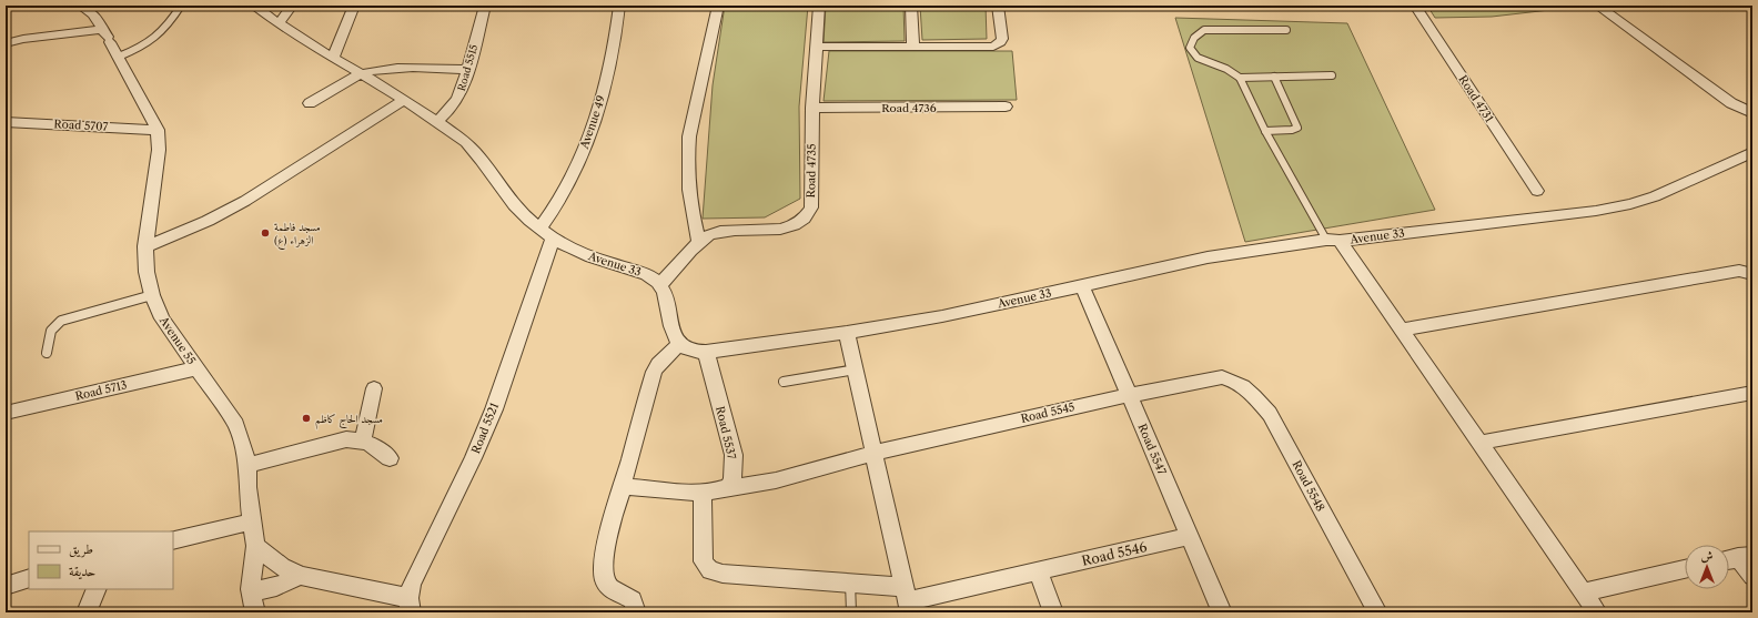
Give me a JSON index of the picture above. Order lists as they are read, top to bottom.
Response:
{
  "streets": {
    "street": [
      "Road 5515",
      "Road 4731",
      "Road 4736",
      "Avenue 49",
      "Road 5707",
      "Road 4735",
      "Avenue 33",
      "Avenue 55",
      "Road 5713",
      "Road 5545",
      "Road 5521",
      "Road 5537",
      "Road 5547",
      "Road 5548",
      "Road 5546"
    ]
  },
  "crossings": [
    ["Road 5515", "Avenue 33"],
    ["Road 4736", "Road 4735"],
    ["Avenue 49", "Avenue 33"],
    ["Road 5707", "Avenue 55"],
    ["Road 4735", "Avenue 33"],
    ["Avenue 33", "Road 5521"],
    ["Avenue 33", "Road 5537"],
    ["Avenue 33", "Road 5547"],
    ["Avenue 55", "Road 5713"],
    ["Road 5545", "Road 5537"],
    ["Road 5545", "Road 5547"],
    ["Road 5545", "Road 5548"],
    ["Road 5547", "Road 5546"]
  ],
  "places": ["مسجد فاطمة الزهراء (ع)", "مسجد الحاج كاظم"],
  "legend": ["طريق", "حديقة"],
  "north": "top"
}
